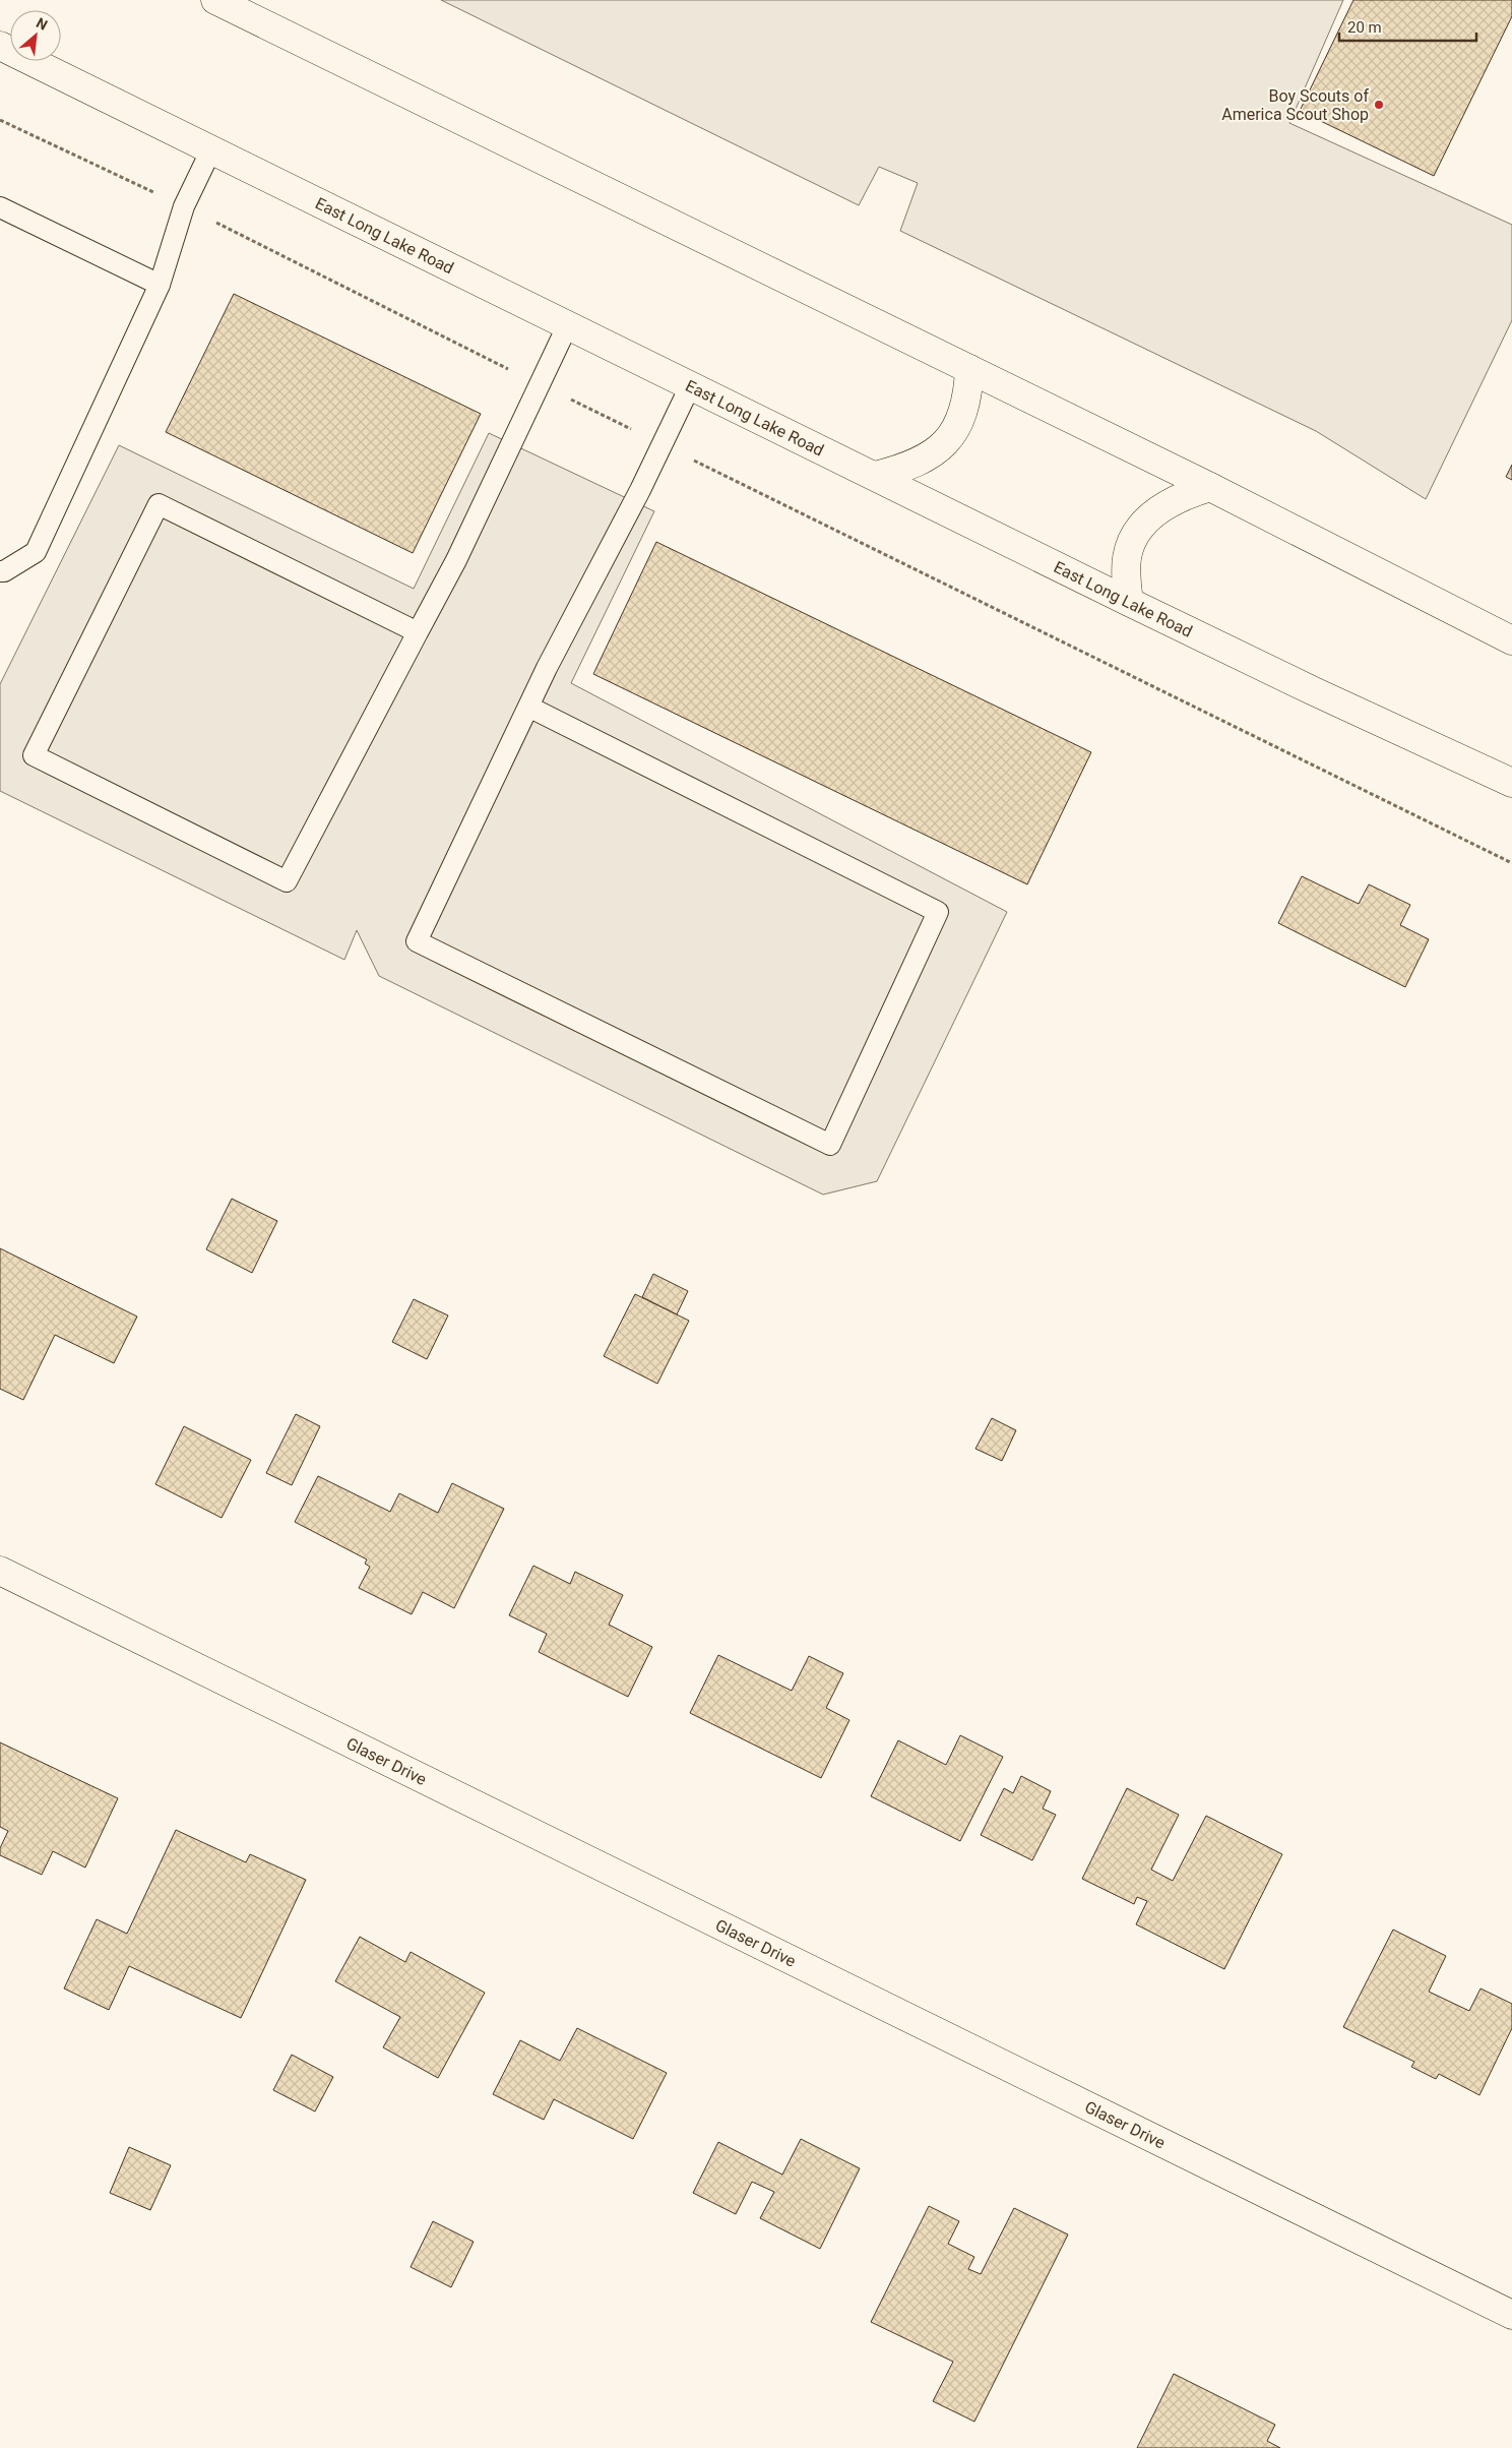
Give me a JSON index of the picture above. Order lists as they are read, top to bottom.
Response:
{
  "streets": {
    "main road": ["East Long Lake Road", "Glaser Drive"]
  },
  "places": ["Boy Scouts of America Scout Shop"],
  "scale_bar": "20 m",
  "north": "top right"
}
